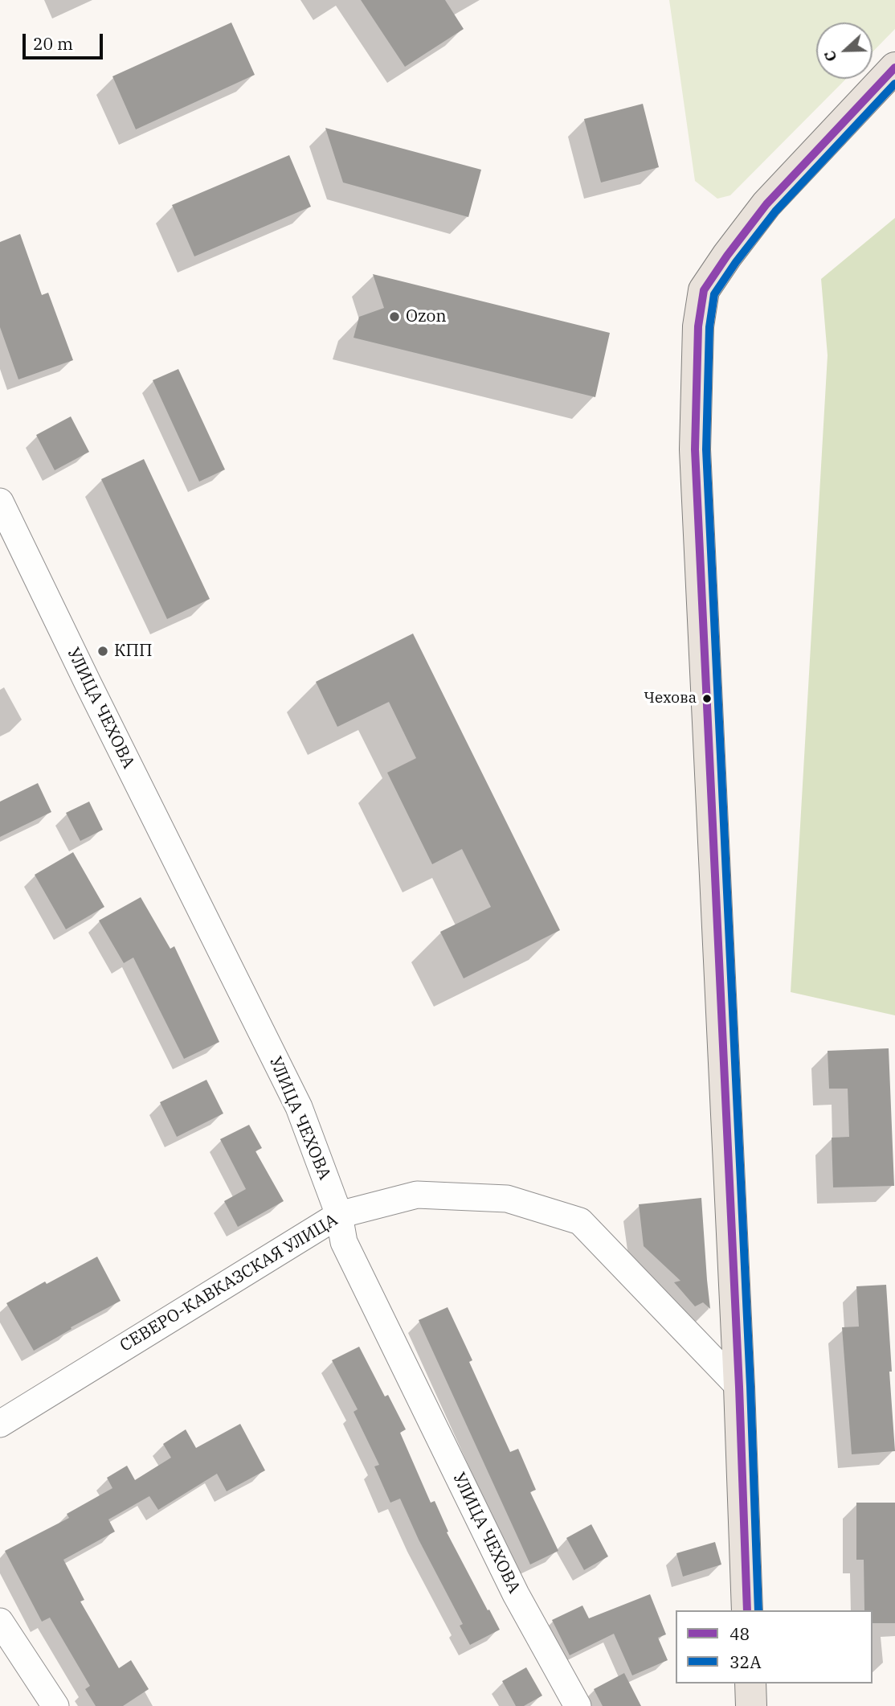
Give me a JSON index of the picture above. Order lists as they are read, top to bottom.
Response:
{
  "streets": {
    "street": ["УЛИЦА ЧЕХОВА", "СЕВЕРО-КАВКАЗСКАЯ УЛИЦА"]
  },
  "crossings": [
    ["УЛИЦА ЧЕХОВА", "СЕВЕРО-КАВКАЗСКАЯ УЛИЦА"]
  ],
  "places": ["Ozon", "КПП", "Чехова"],
  "lines": ["transit line 48", "transit line 32A"],
  "legend": ["48", "32A"],
  "scale_bar": "20 m",
  "north": "left"
}
